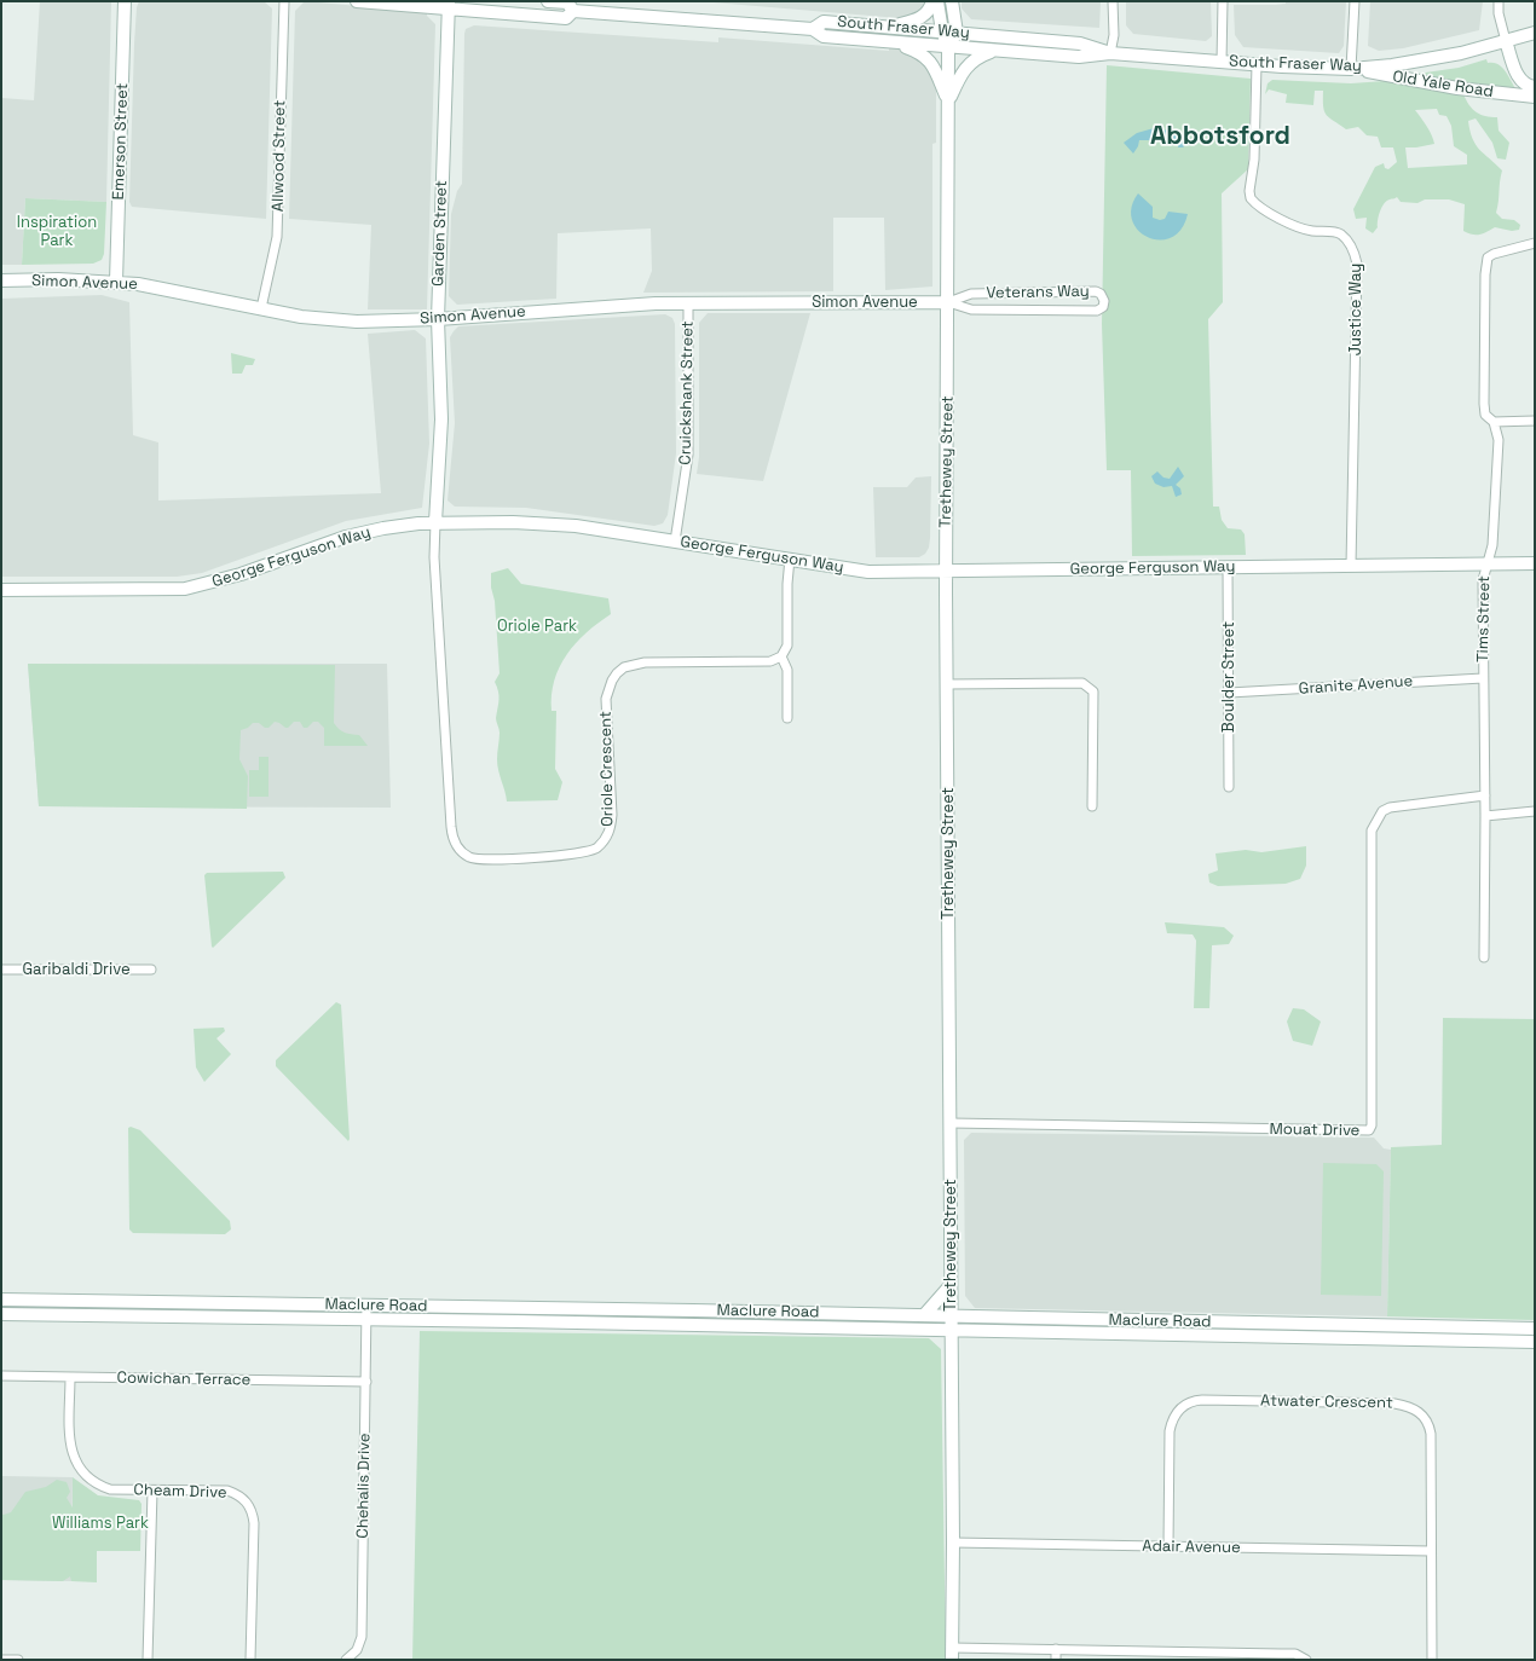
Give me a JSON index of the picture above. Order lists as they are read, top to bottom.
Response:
{
  "streets": {
    "main road": [
      "South Fraser Way",
      "Old Yale Road",
      "Emerson Street",
      "Garden Street",
      "Simon Avenue",
      "Trethewey Street",
      "George Ferguson Way",
      "Maclure Road"
    ],
    "street": [
      "Allwood Street",
      "Veterans Way",
      "Justice Way",
      "Cruickshank Street",
      "Tims Street",
      "Boulder Street",
      "Granite Avenue",
      "Oriole Crescent",
      "Garibaldi Drive",
      "Mouat Drive",
      "Cowichan Terrace",
      "Atwater Crescent",
      "Chehalis Drive",
      "Cheam Drive",
      "Adair Avenue"
    ]
  },
  "crossings": [
    ["South Fraser Way", "Old Yale Road"],
    ["South Fraser Way", "Garden Street"],
    ["South Fraser Way", "Justice Way"],
    ["South Fraser Way", "Trethewey Street"],
    ["Emerson Street", "Simon Avenue"],
    ["Allwood Street", "Simon Avenue"],
    ["Garden Street", "Simon Avenue"],
    ["Garden Street", "George Ferguson Way"],
    ["Garden Street", "Oriole Crescent"],
    ["Simon Avenue", "Veterans Way"],
    ["Simon Avenue", "Cruickshank Street"],
    ["Simon Avenue", "Trethewey Street"],
    ["Veterans Way", "Trethewey Street"],
    ["Justice Way", "George Ferguson Way"],
    ["Cruickshank Street", "George Ferguson Way"],
    ["Trethewey Street", "George Ferguson Way"],
    ["Trethewey Street", "Mouat Drive"],
    ["Trethewey Street", "Maclure Road"],
    ["Trethewey Street", "Adair Avenue"],
    ["George Ferguson Way", "Tims Street"],
    ["George Ferguson Way", "Boulder Street"],
    ["George Ferguson Way", "Oriole Crescent"],
    ["Tims Street", "Granite Avenue"],
    ["Tims Street", "Mouat Drive"],
    ["Boulder Street", "Granite Avenue"],
    ["Maclure Road", "Chehalis Drive"],
    ["Cowichan Terrace", "Chehalis Drive"],
    ["Cowichan Terrace", "Cheam Drive"],
    ["Atwater Crescent", "Adair Avenue"]
  ],
  "districts": ["Abbotsford"],
  "parks": ["Inspiration Park", "Oriole Park", "Williams Park"]
}
